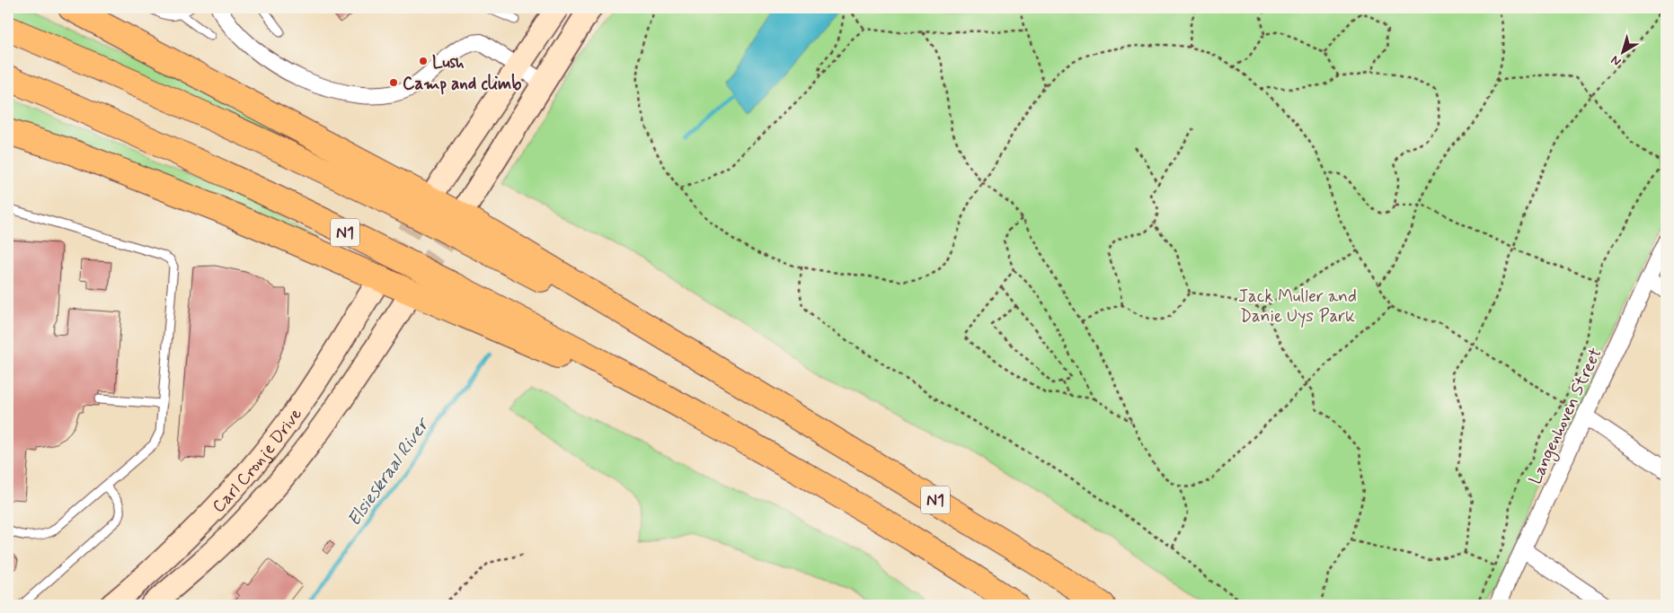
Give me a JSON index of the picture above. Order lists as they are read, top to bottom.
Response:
{
  "streets": {
    "highway": ["N1"],
    "main road": ["Carl Cronje Drive"],
    "street": ["Langenhoven Street"]
  },
  "water": ["Elsieskraal River"],
  "parks": ["Jack Muller and Danie Uys Park"],
  "places": ["Lush", "Camp and climb"],
  "north": "bottom left"
}
